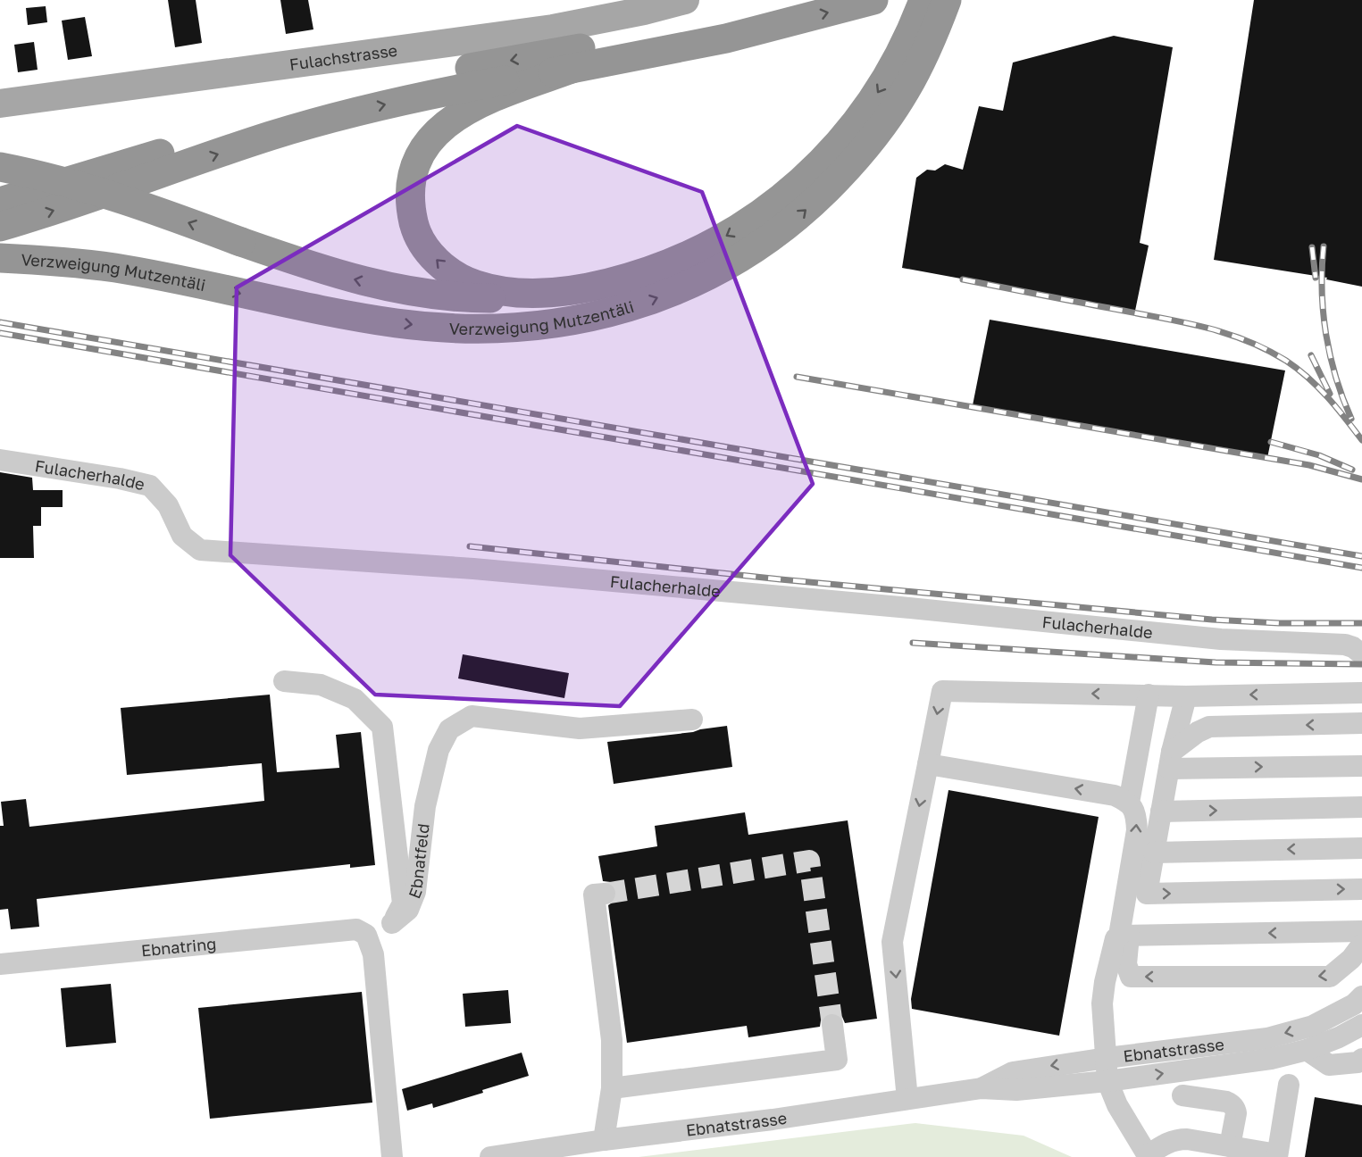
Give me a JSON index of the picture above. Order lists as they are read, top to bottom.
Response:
{
  "streets": {
    "highway": ["Verzweigung Mutzentäli"],
    "main road": ["Fulachstrasse"],
    "street": [
      "Fulacherhalde",
      "Ebnatfeld",
      "Ebnatring",
      "Ebnatstrasse"
    ]
  },
  "crossings": [
    ["Ebnatfeld", "Ebnatring"]
  ]
}
